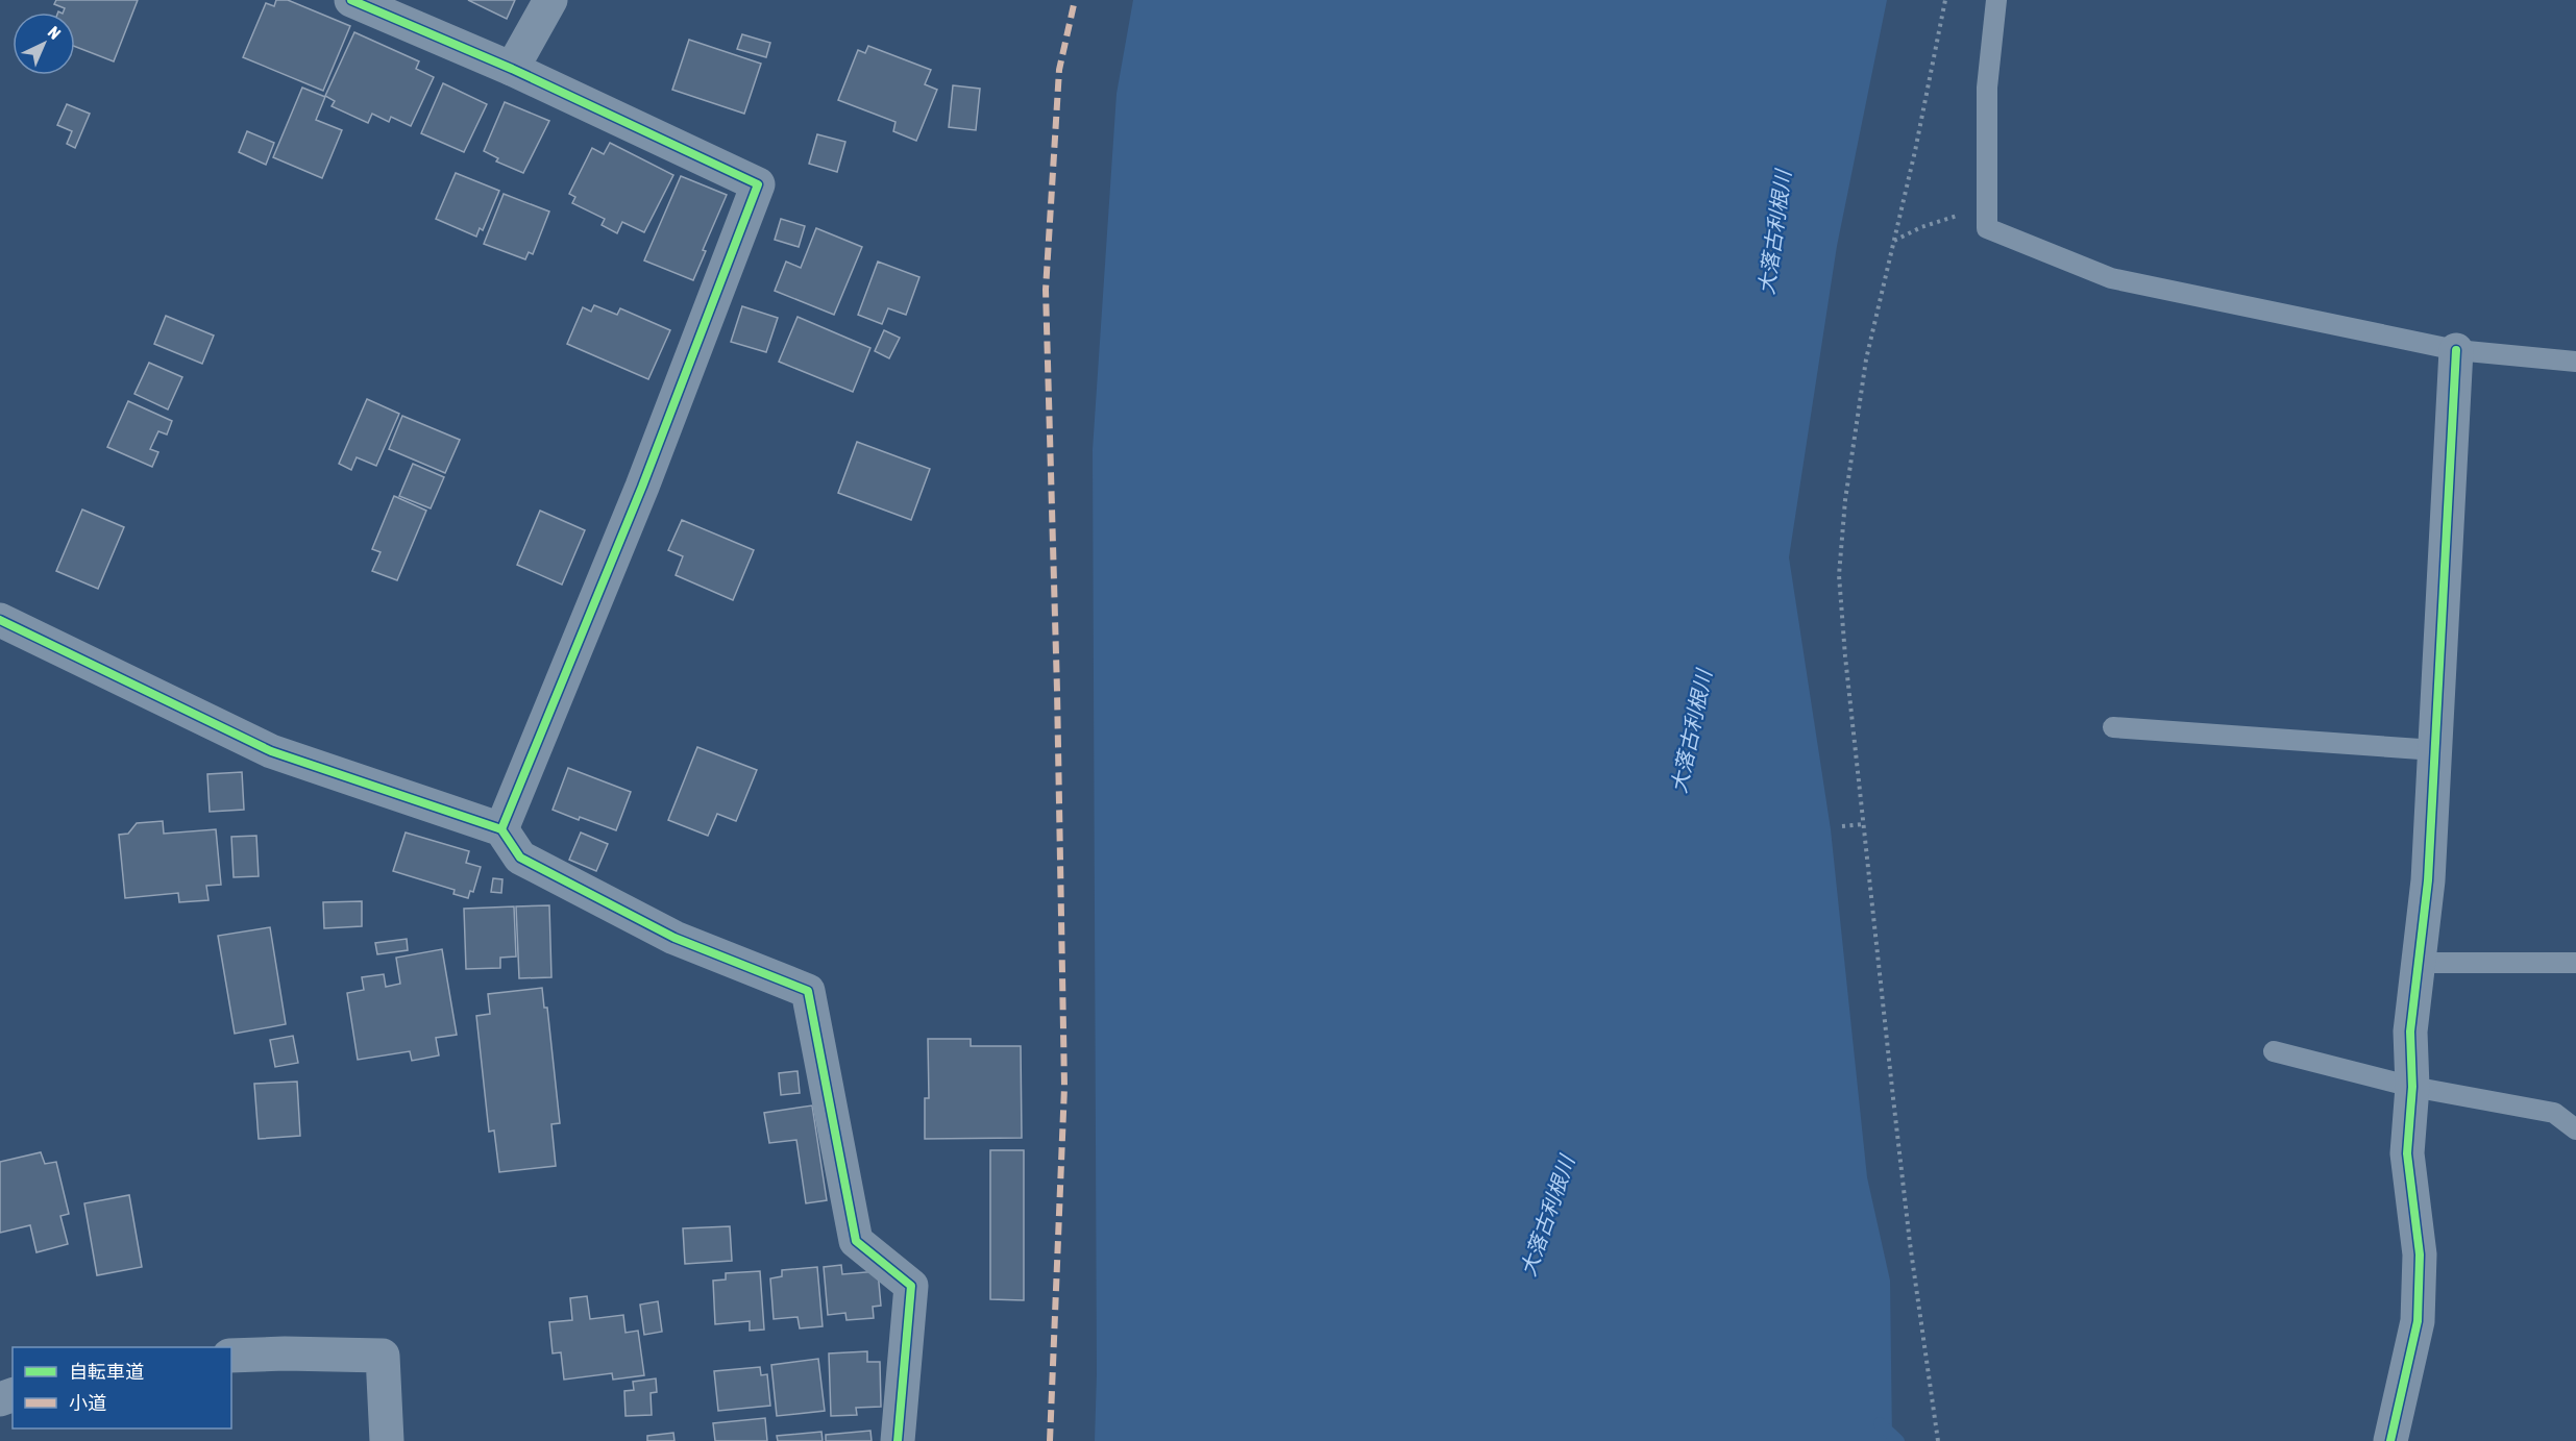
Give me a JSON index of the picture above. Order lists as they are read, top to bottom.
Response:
{
  "water": ["大落古利根川"],
  "legend": ["自転車道", "小道"],
  "north": "top right"
}
